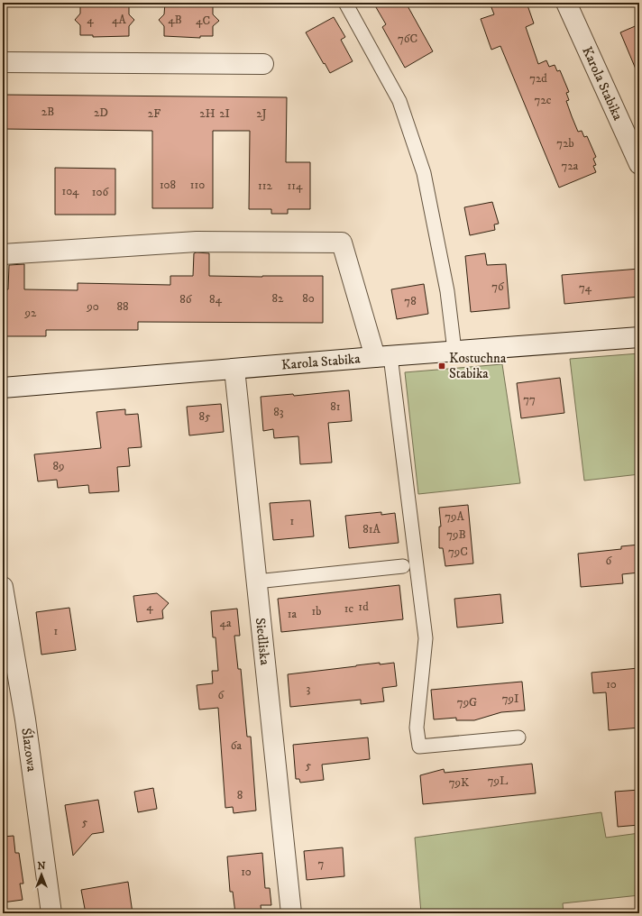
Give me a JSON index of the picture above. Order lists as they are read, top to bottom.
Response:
{
  "streets": {
    "street": ["Karola Stabika", "Siedliska", "Ślazowa"]
  },
  "crossings": [
    ["Karola Stabika", "Siedliska"]
  ],
  "places": {
    "transit": ["Kostuchna Stabika"]
  },
  "house_numbers": [
    "4",
    "4A",
    "4B",
    "4C",
    "76C",
    "72d",
    "72c",
    "2B",
    "2D",
    "2F",
    "2H",
    "2I",
    "2J",
    "72b",
    "72a",
    "108",
    "110",
    "112",
    "114",
    "104",
    "106",
    "76",
    "74",
    "82",
    "80",
    "86",
    "84",
    "78",
    "90",
    "88",
    "92",
    "77",
    "81",
    "83",
    "85",
    "89",
    "79A",
    "1",
    "81A",
    "79B",
    "79C",
    "6",
    "4",
    "1d",
    "1c",
    "1b",
    "1a",
    "4a",
    "1",
    "10",
    "3",
    "6",
    "79I",
    "79G",
    "6a",
    "5",
    "79L",
    "79K",
    "8",
    "5",
    "7",
    "10"
  ],
  "north": "top"
}
